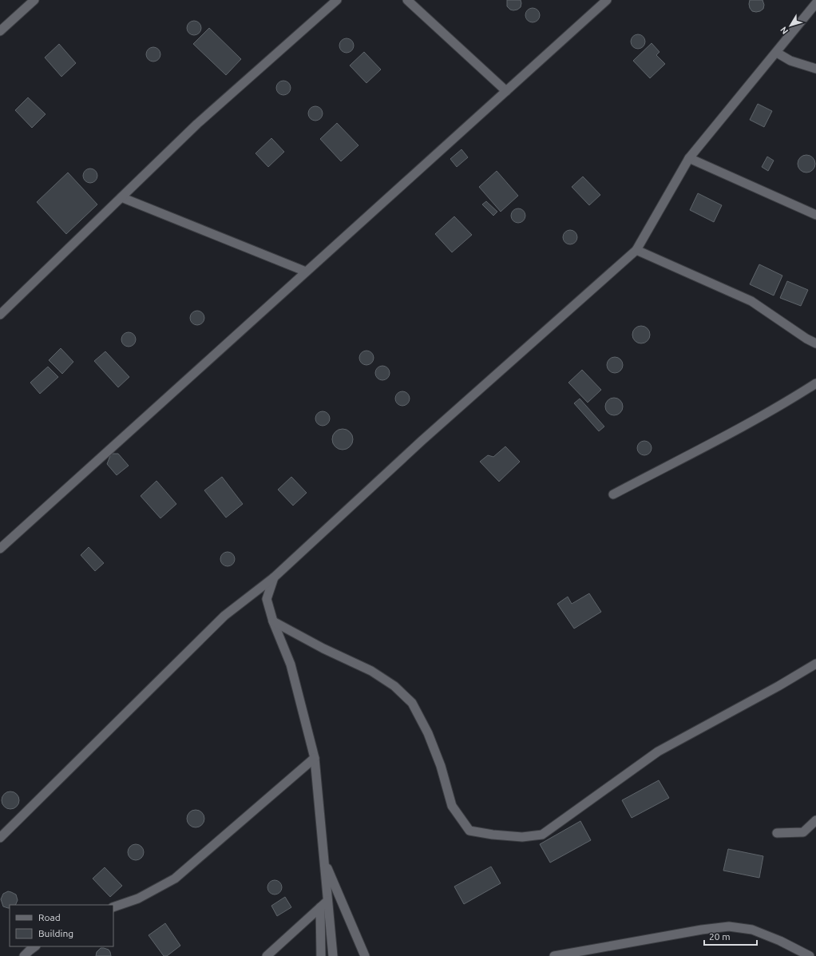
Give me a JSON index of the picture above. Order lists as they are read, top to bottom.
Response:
{
  "legend": ["Road", "Building"],
  "scale_bar": "20 m",
  "north": "bottom left"
}
